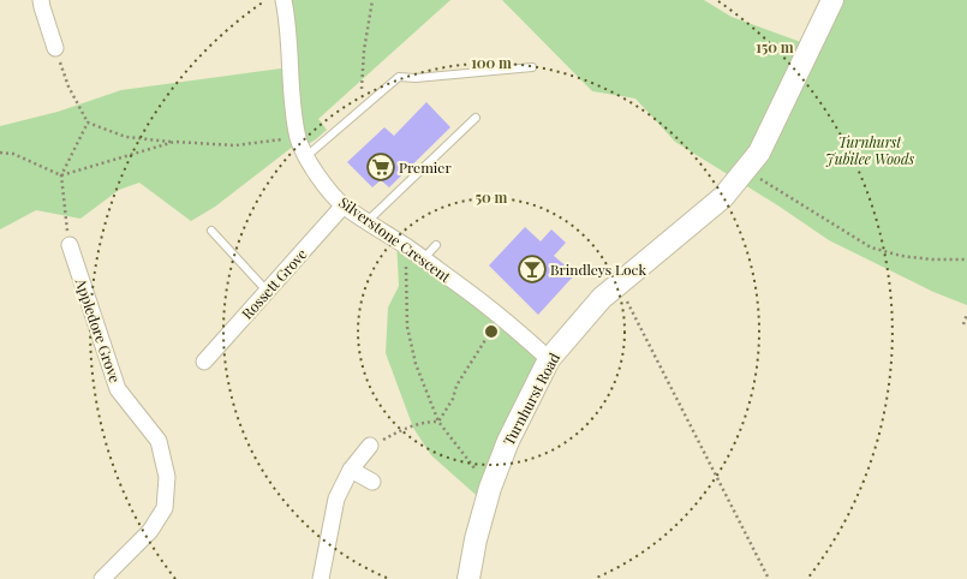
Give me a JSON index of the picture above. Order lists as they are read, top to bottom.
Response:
{
  "streets": {
    "street": [
      "Silverstone Crescent",
      "Rossett Grove",
      "Appledore Grove",
      "Turnhurst Road"
    ]
  },
  "crossings": [
    ["Silverstone Crescent", "Rossett Grove"],
    ["Silverstone Crescent", "Turnhurst Road"]
  ],
  "parks": ["Turnhurst Jubilee Woods"],
  "places": {
    "supermarket": ["Premier"],
    "bar": ["Brindleys Lock"]
  },
  "rings": ["150 m", "100 m", "50 m"]
}
